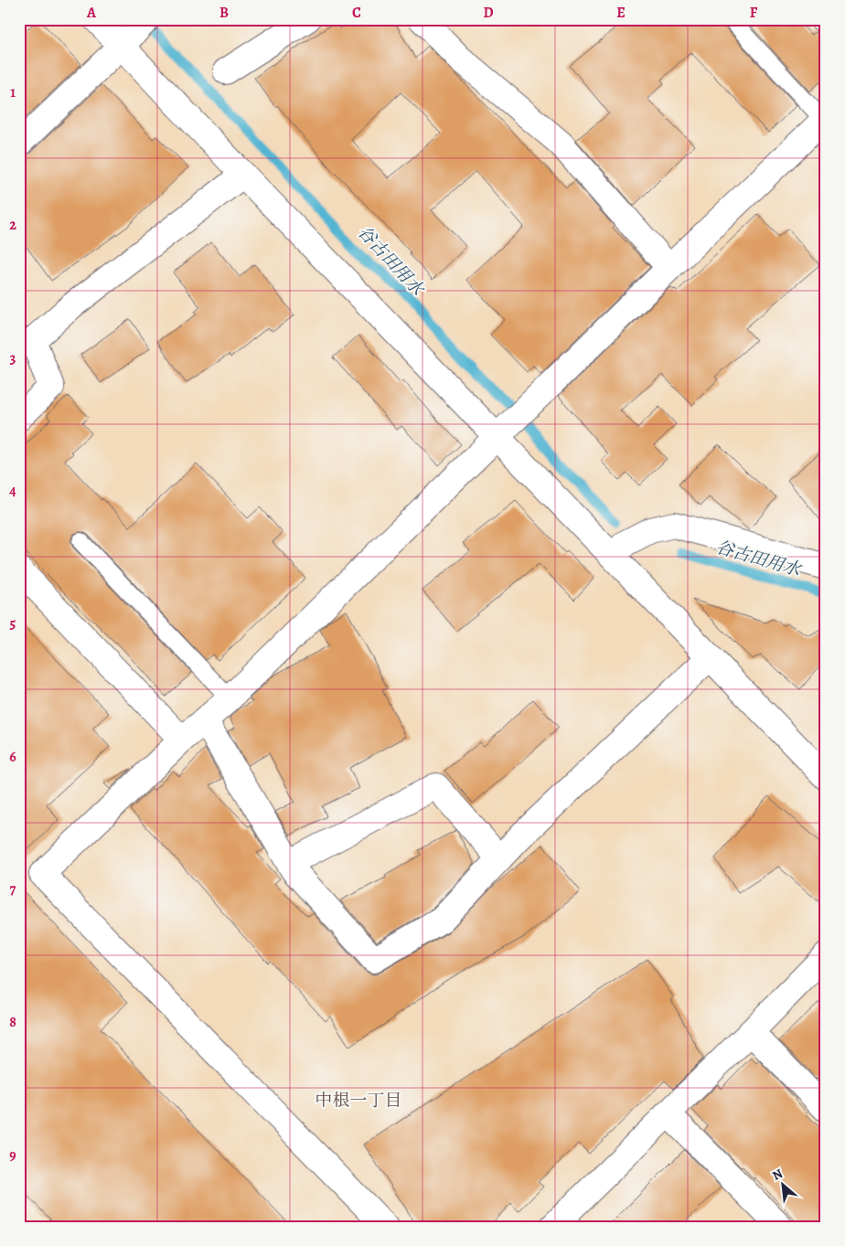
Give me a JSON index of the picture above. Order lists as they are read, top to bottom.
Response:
{
  "districts": ["中根一丁目"],
  "water": ["谷古田用水"],
  "north": "top left",
  "grid": {
    "columns": [
      "A",
      "B",
      "C",
      "D",
      "E",
      "F"
    ],
    "rows": [
      "1",
      "2",
      "3",
      "4",
      "5",
      "6",
      "7",
      "8",
      "9"
    ]
  }
}
